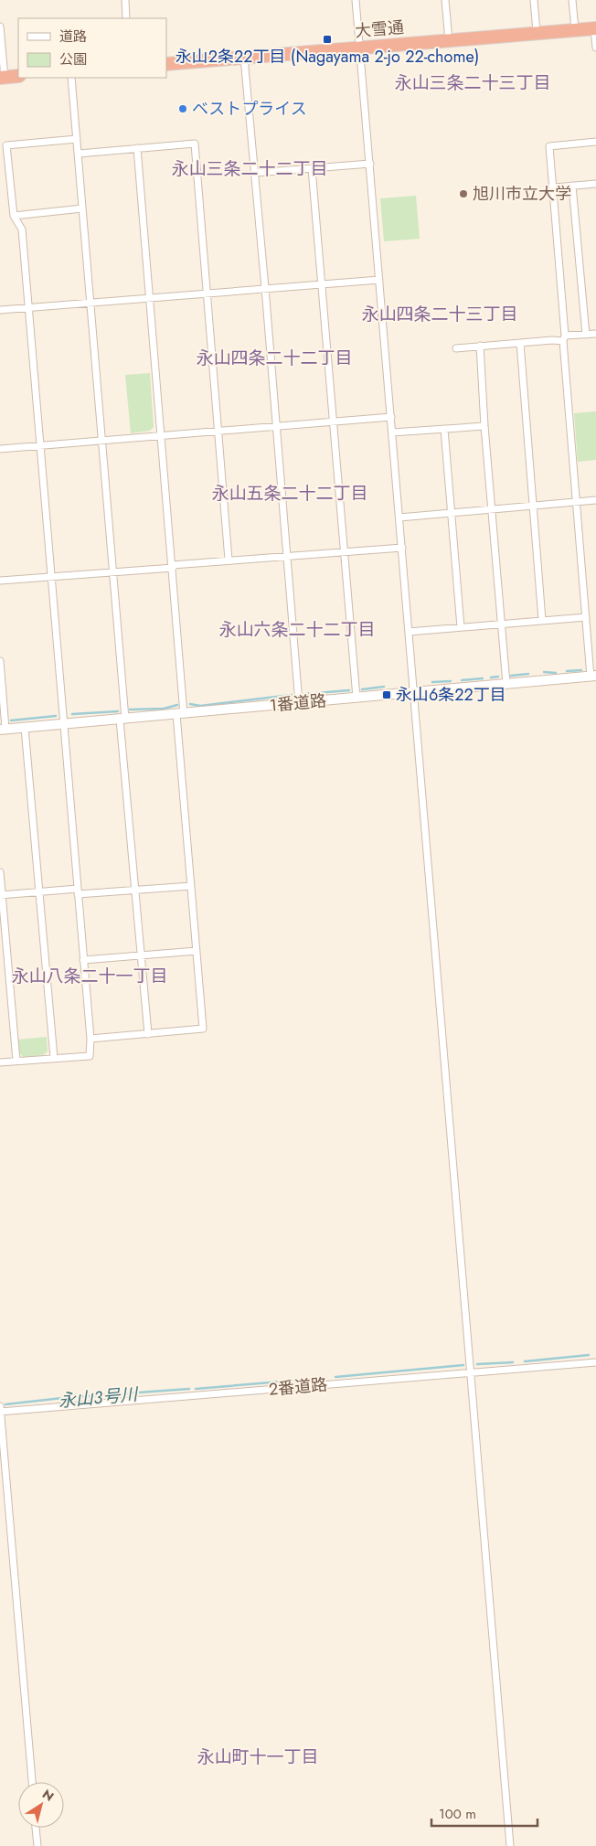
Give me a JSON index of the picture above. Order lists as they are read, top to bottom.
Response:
{
  "streets": {
    "highway": ["大雪通"],
    "street": ["1番道路", "2番道路"]
  },
  "districts": [
    "永山三条二十三丁目",
    "永山三条二十二丁目",
    "永山四条二十三丁目",
    "永山四条二十二丁目",
    "永山五条二十二丁目",
    "永山六条二十二丁目",
    "永山八条二十一丁目",
    "永山町十一丁目"
  ],
  "water": ["永山３号川"],
  "places": {
    "transit": ["永山2条22丁目 (Nagayama 2-jo 22-chome)", "永山6条22丁目"],
    "other": ["ベストプライス", "旭川市立大学"]
  },
  "legend": ["道路", "公園"],
  "scale_bar": "100 m",
  "north": "top right"
}
